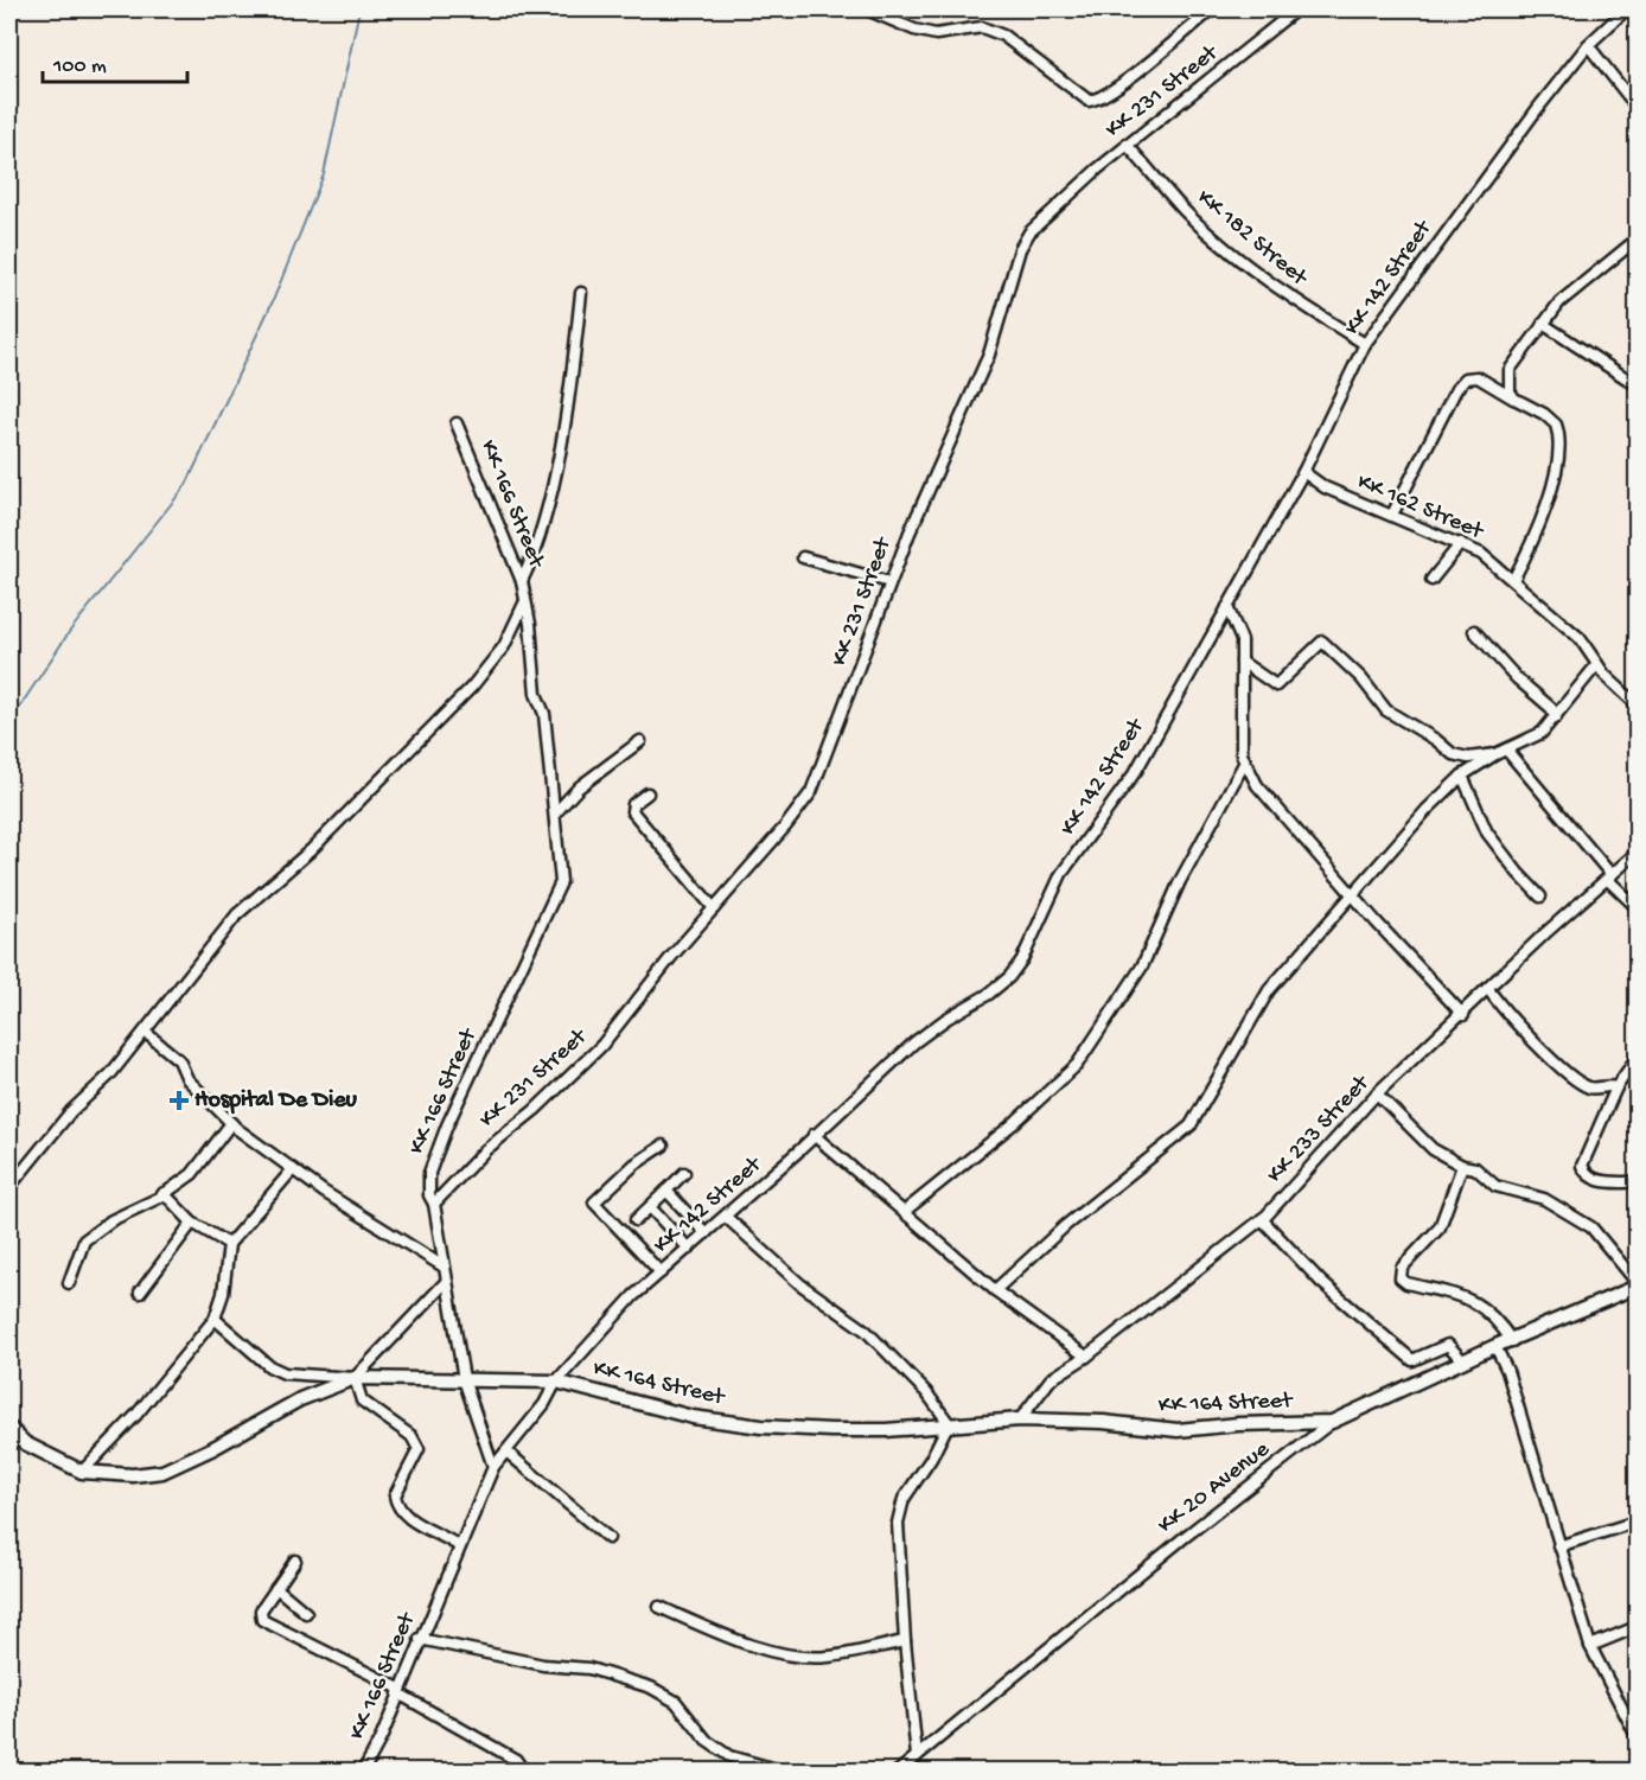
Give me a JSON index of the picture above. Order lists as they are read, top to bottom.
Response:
{
  "streets": {
    "main road": ["KK 164 Street", "KK 20 Avenue"],
    "street": [
      "KK 231 Street",
      "KK 182 Street",
      "KK 142 Street",
      "KK 166 Street",
      "KK 162 Street",
      "KK 233 Street"
    ]
  },
  "crossings": [
    ["KK 231 Street", "KK 182 Street"],
    ["KK 231 Street", "KK 166 Street"],
    ["KK 182 Street", "KK 142 Street"],
    ["KK 142 Street", "KK 166 Street"],
    ["KK 142 Street", "KK 162 Street"],
    ["KK 142 Street", "KK 164 Street"],
    ["KK 166 Street", "KK 164 Street"],
    ["KK 233 Street", "KK 164 Street"],
    ["KK 164 Street", "KK 20 Avenue"]
  ],
  "places": {
    "health": ["Hospital De Dieu"]
  },
  "scale_bar": "100 m"
}
